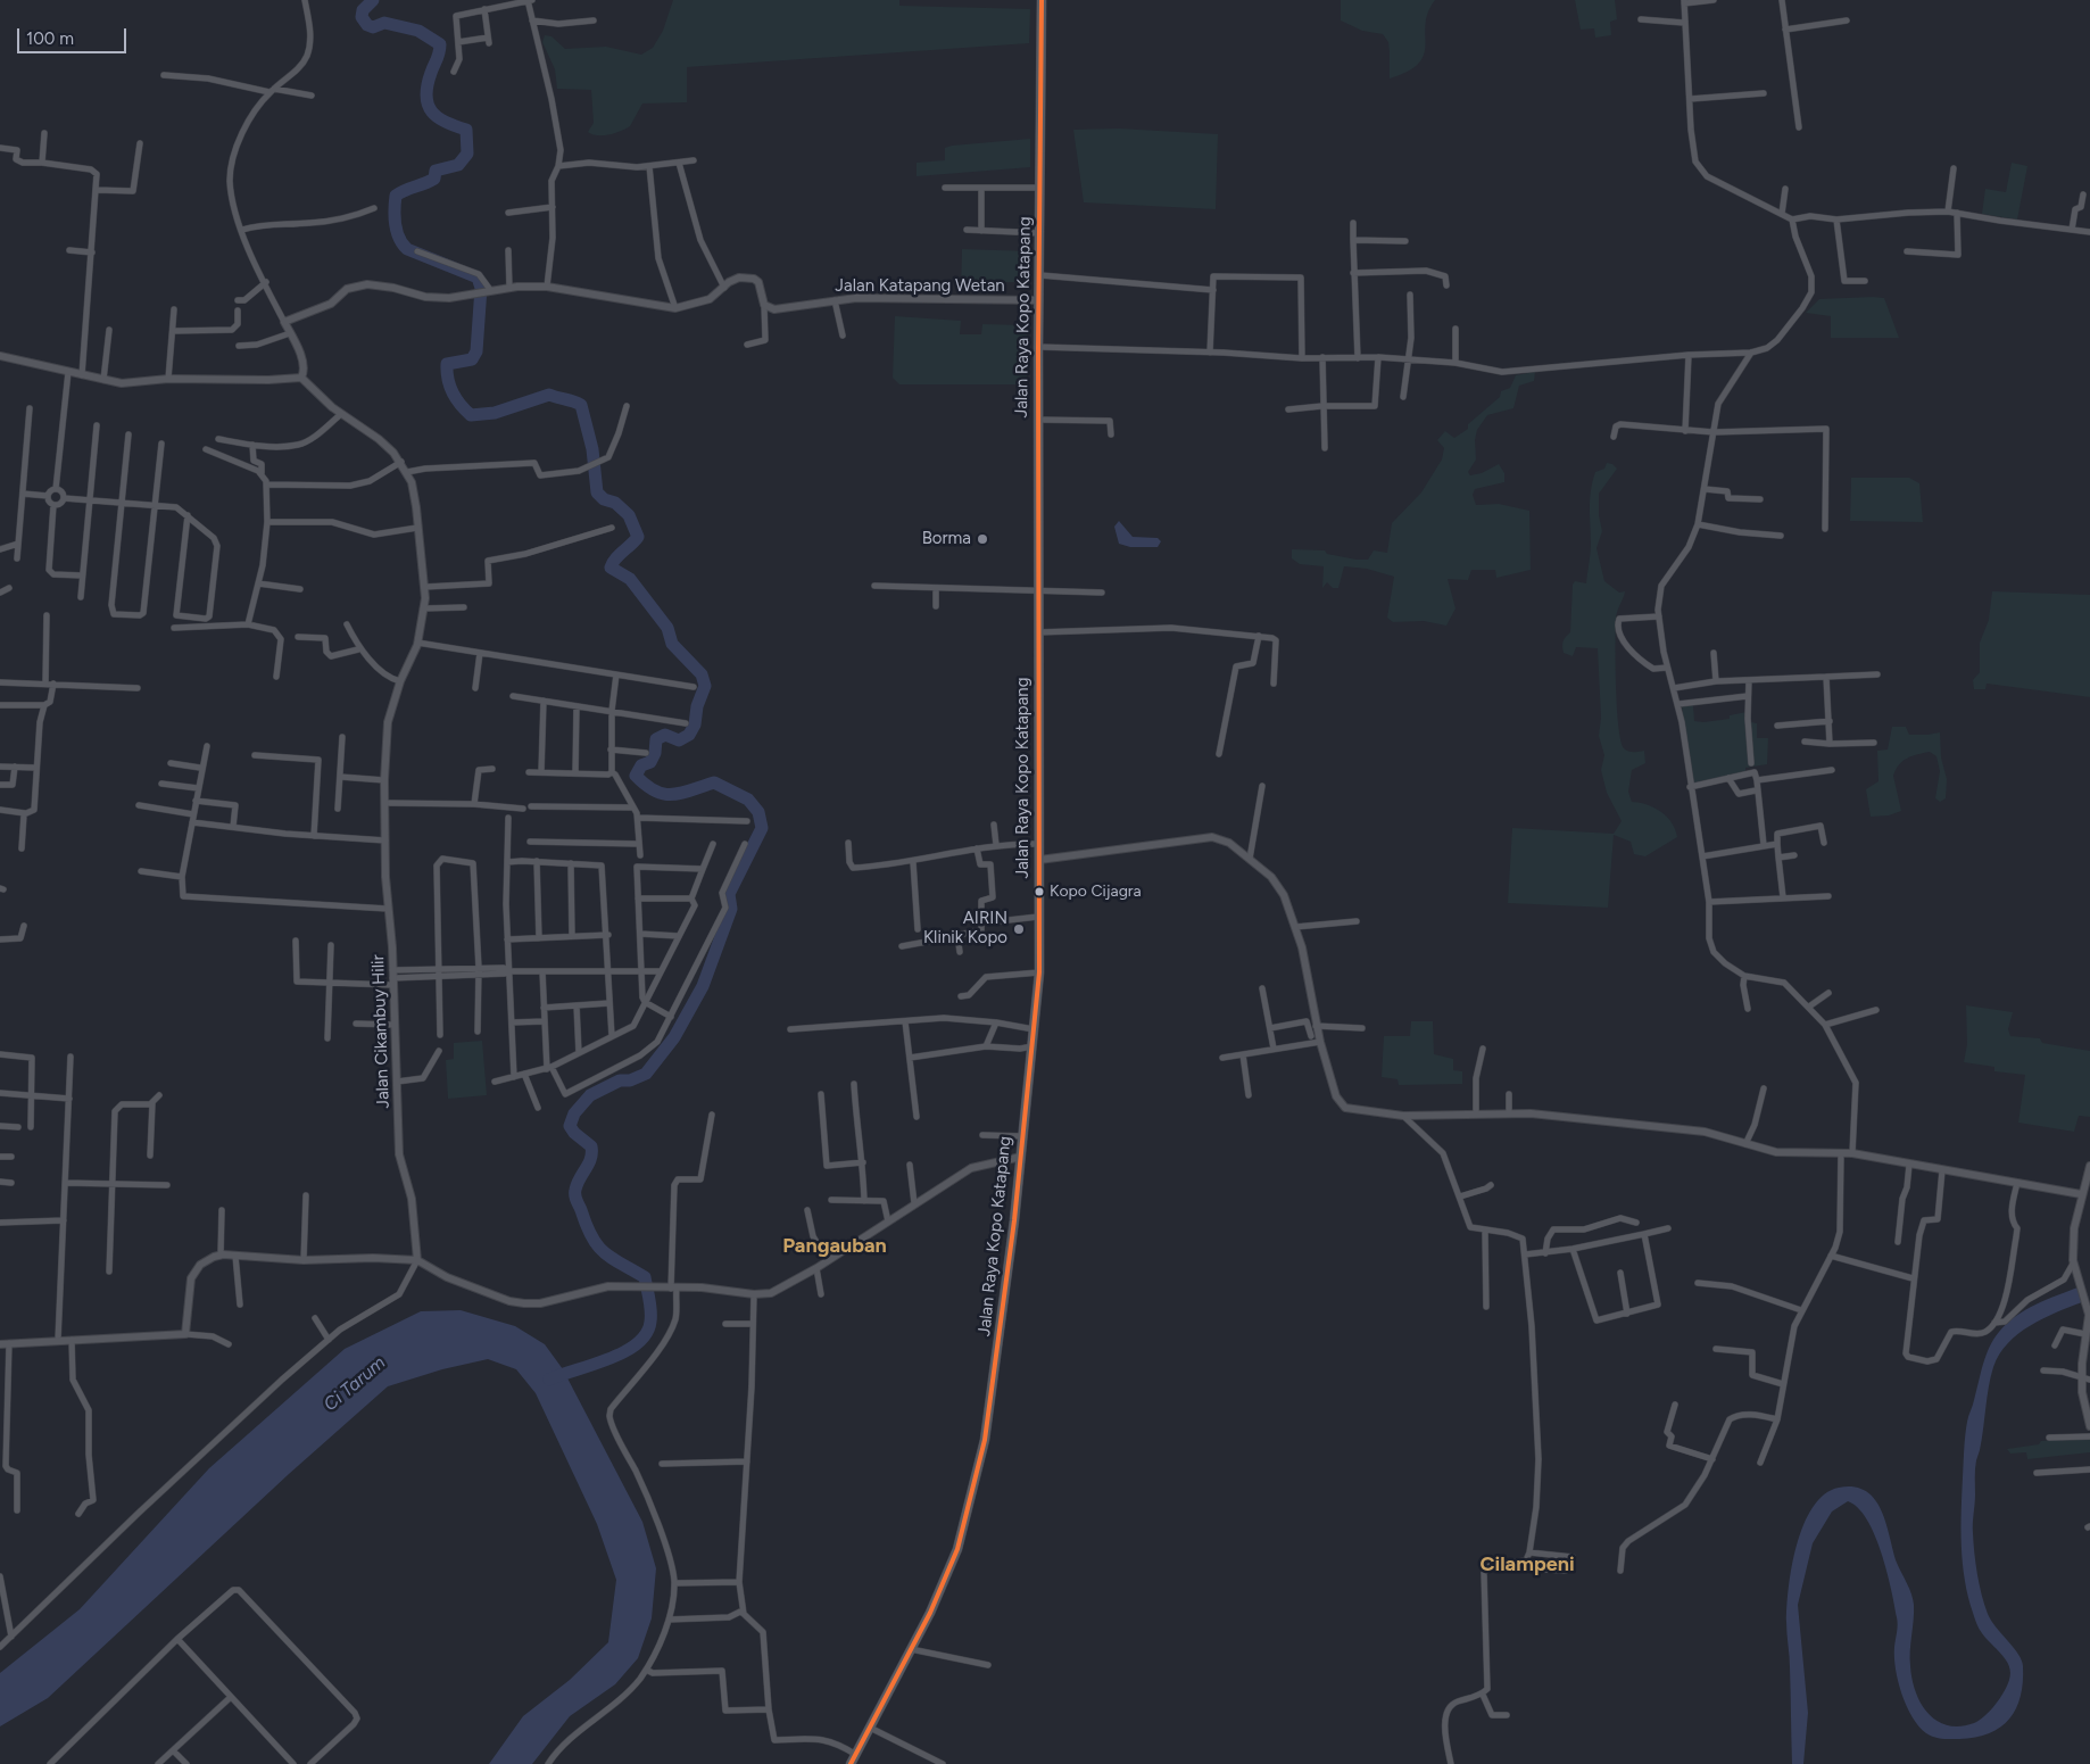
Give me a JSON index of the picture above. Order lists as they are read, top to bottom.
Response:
{
  "streets": {
    "main road": ["Jalan Raya Kopo Katapang"],
    "street": ["Jalan Katapang Wetan", "Jalan Cikambuy Hilir"]
  },
  "crossings": [
    ["Jalan Katapang Wetan", "Jalan Raya Kopo Katapang"]
  ],
  "districts": ["Pangauban", "Cilampeni"],
  "water": ["Ci Tarum"],
  "places": ["Borma", "Kopo Cijagra", "AIRIN Klinik Kopo"],
  "scale_bar": "100 m"
}
